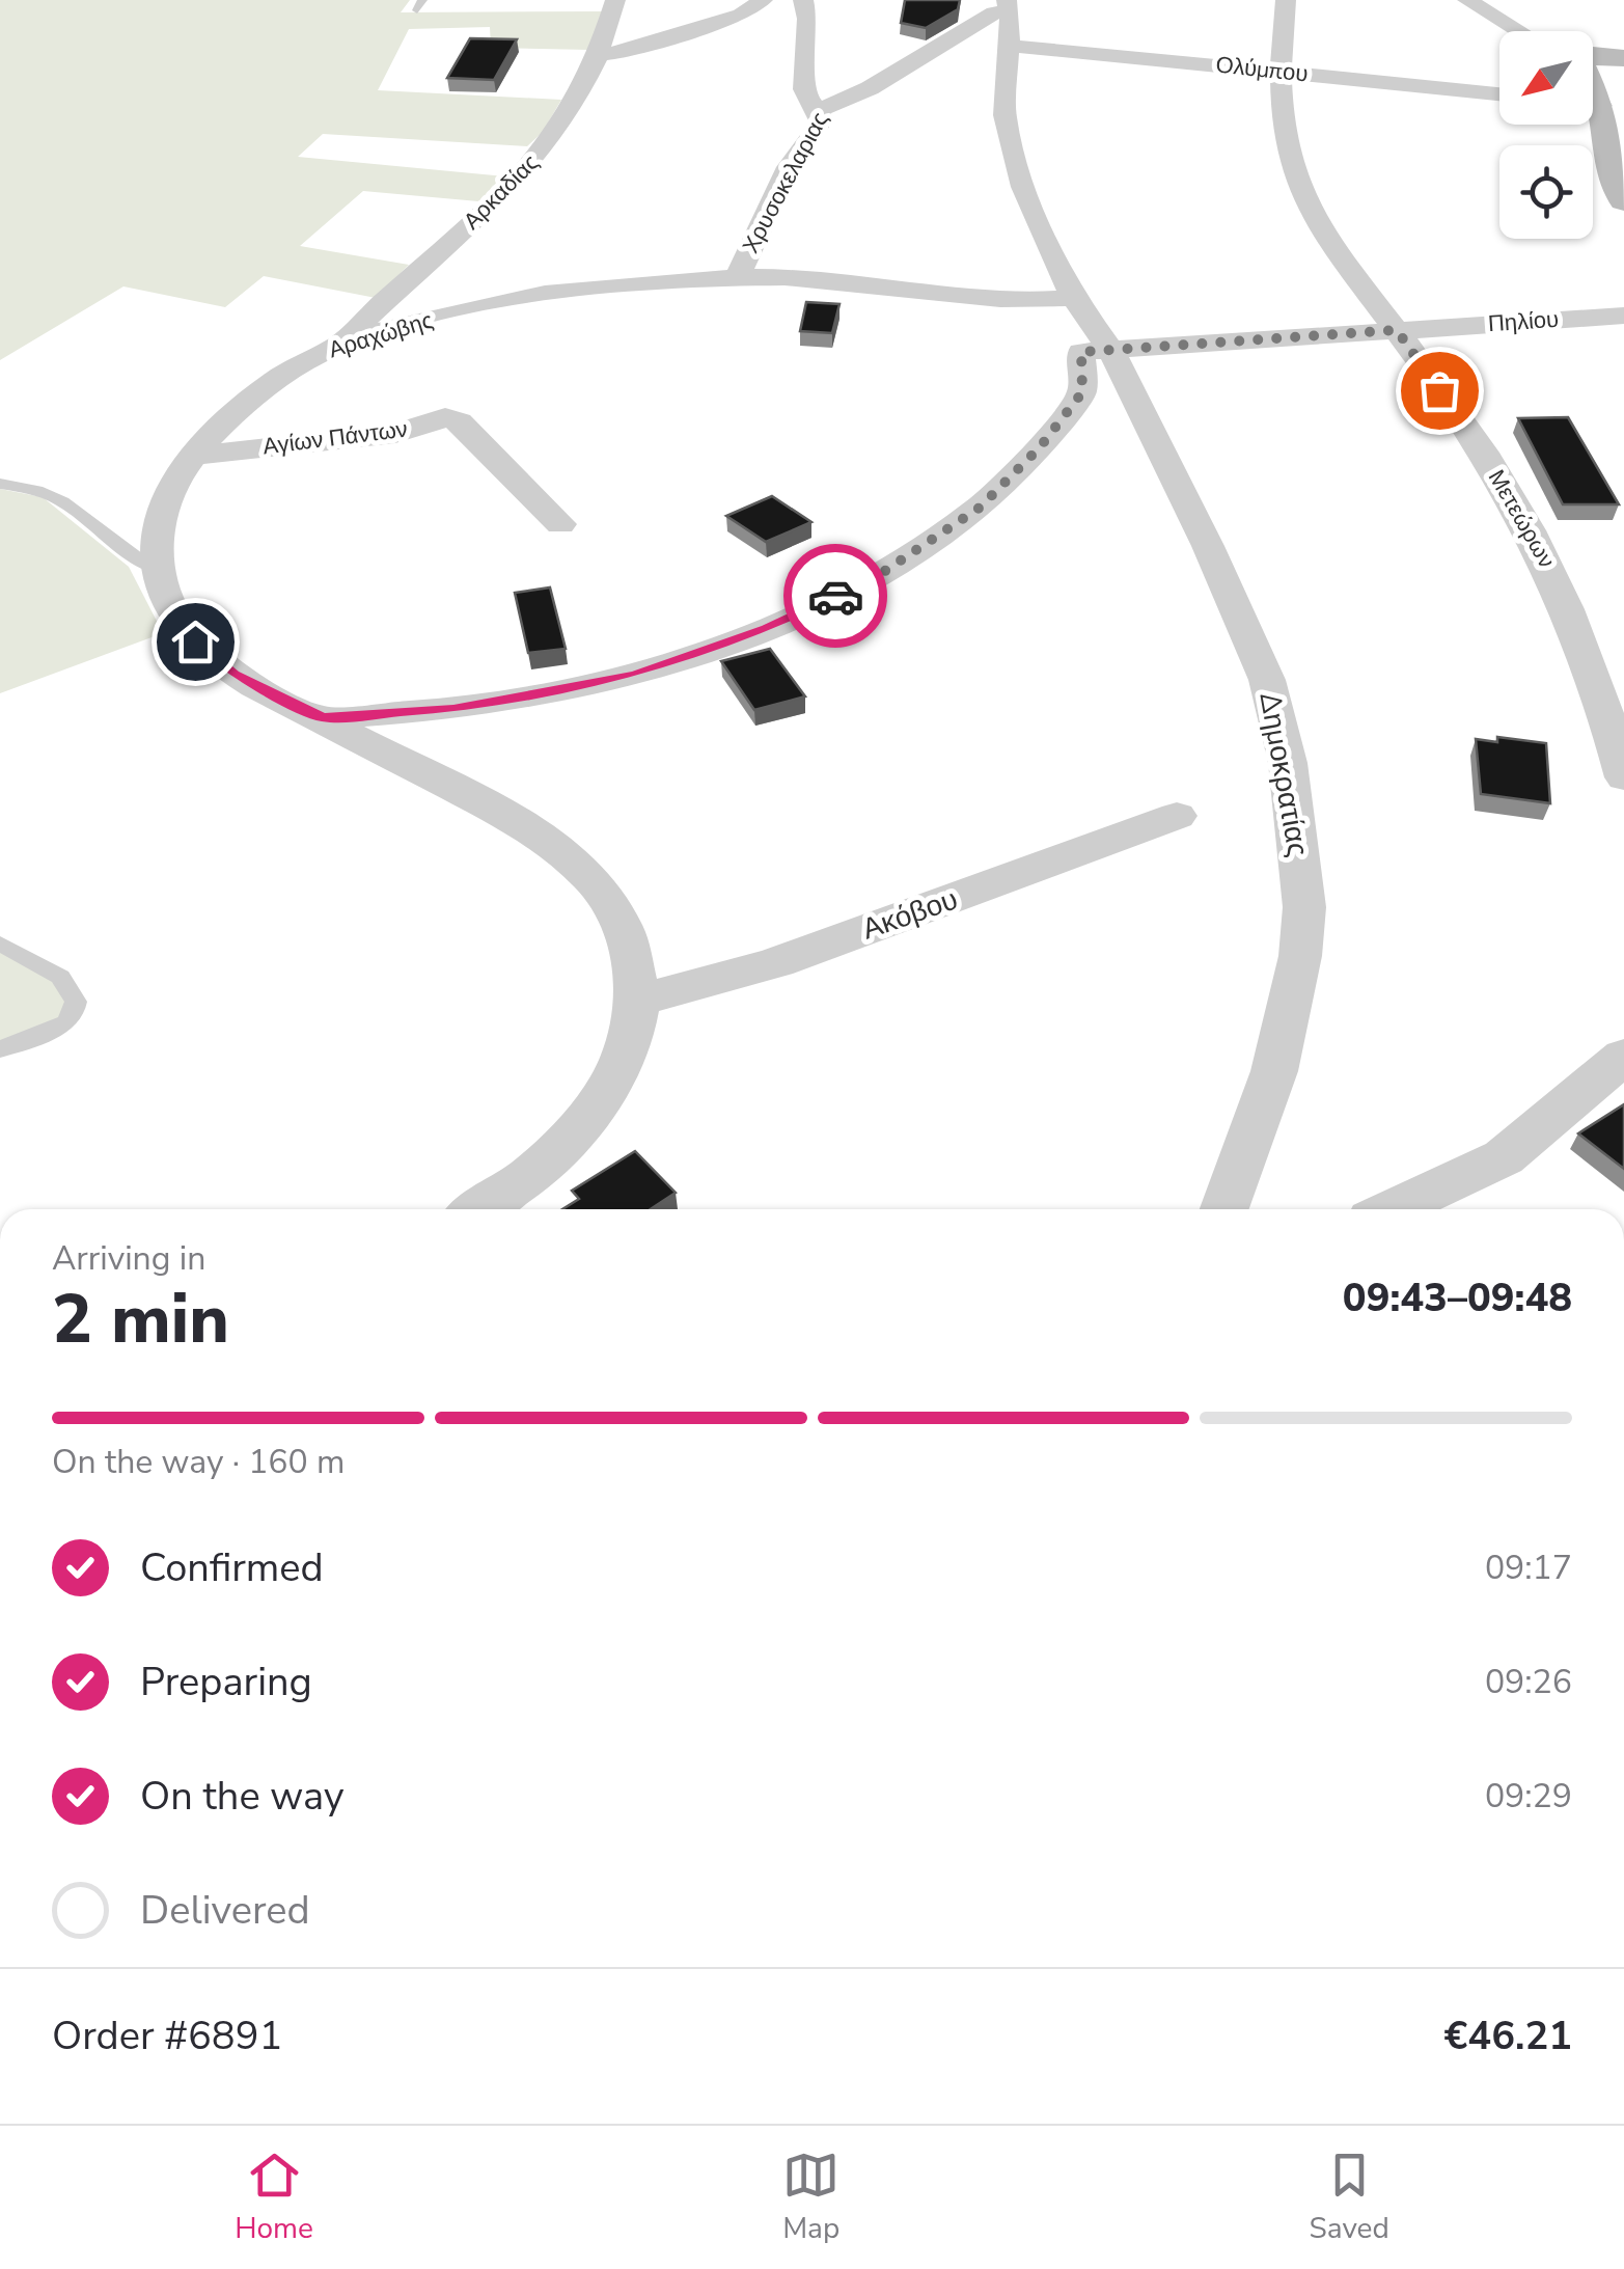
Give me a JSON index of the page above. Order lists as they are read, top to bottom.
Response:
{
  "streets": {
    "street": [
      "Ολύμπου",
      "Χρυσοκελαριας",
      "Αρκαδίας",
      "Πηλίου",
      "Αραχώβης",
      "Αγίων Πάντων",
      "Μετεώρων",
      "Δημοκρατίας",
      "Ακόβου"
    ]
  },
  "crossings": [
    ["Ολύμπου", "Μετεώρων"],
    ["Ολύμπου", "Δημοκρατίας"],
    ["Χρυσοκελαριας", "Αραχώβης"],
    ["Χρυσοκελαριας", "Δημοκρατίας"],
    ["Αρκαδίας", "Αραχώβης"],
    ["Πηλίου", "Μετεώρων"],
    ["Πηλίου", "Δημοκρατίας"],
    ["Αραχώβης", "Αγίων Πάντων"],
    ["Αραχώβης", "Δημοκρατίας"]
  ],
  "north": "bottom left",
  "page": {
    "heading": ["2 min", "Arriving in", "09:43–09:48"],
    "panel": ["Order #6891", "€46.21"],
    "bar": "On the way · 160 m",
    "list": [
      ["Confirmed", "09:17"],
      ["Preparing", "09:26"],
      ["On the way", "09:29"],
      "Delivered"
    ],
    "tabs": ["Home", "Map", "Saved"]
  }
}
